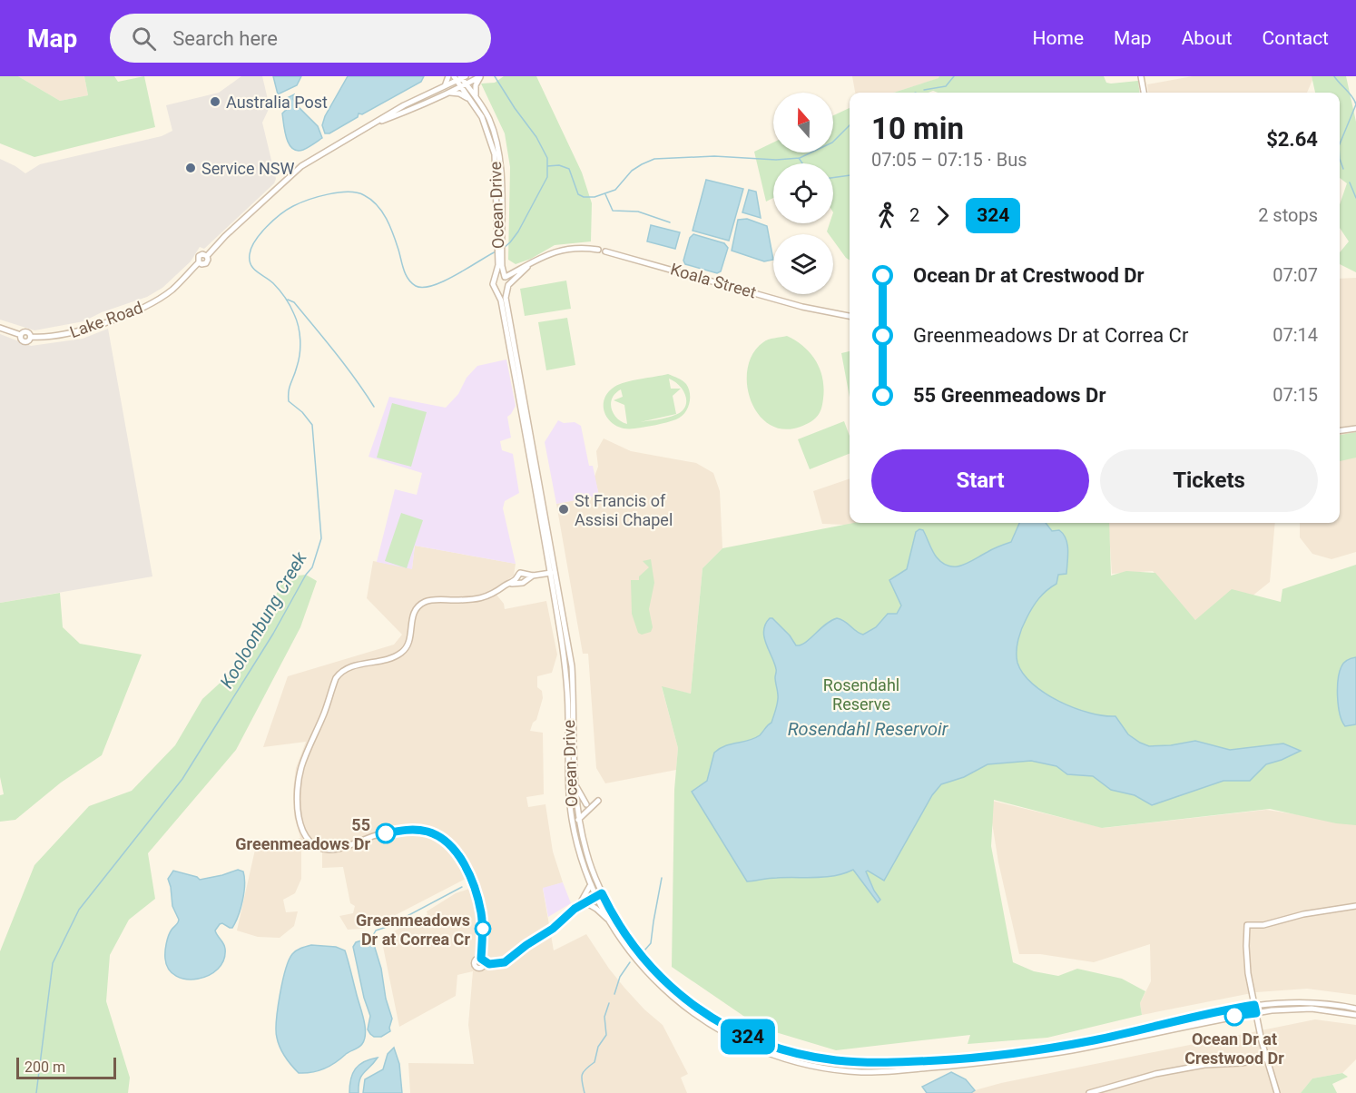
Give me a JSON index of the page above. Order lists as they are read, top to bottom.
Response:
{
  "streets": {
    "main road": ["Ocean Drive", "Koala Street", "Lake Road"]
  },
  "water": ["Kooloonbung Creek", "Rosendahl Reservoir"],
  "parks": ["Rosendahl Reserve"],
  "places": [
    "Australia Post",
    "Service NSW",
    "St Francis of Assisi Chapel",
    "55 Greenmeadows Dr",
    "Greenmeadows Dr at Correa Cr",
    "Ocean Dr at Crestwood Dr"
  ],
  "lines": ["bus line 324"],
  "scale_bar": "200 m",
  "north": "top",
  "page": {
    "header": "Map",
    "search": "Search here",
    "nav": [
      "Home",
      "Map",
      "About",
      "Contact"
    ],
    "on_map": "324",
    "heading": ["10 min", "07:05 – 07:15 · Bus", "$2.64"],
    "legs": ["2", "324", "2 stops"],
    "list": [
      {
        "name": "Ocean Dr at Crestwood Dr",
        "value": "07:07"
      },
      {
        "name": "Greenmeadows Dr at Correa Cr",
        "value": "07:14"
      },
      {
        "name": "55 Greenmeadows Dr",
        "value": "07:15"
      }
    ],
    "buttons": ["Start", "Tickets"],
    "scale": "200 m"
  }
}
